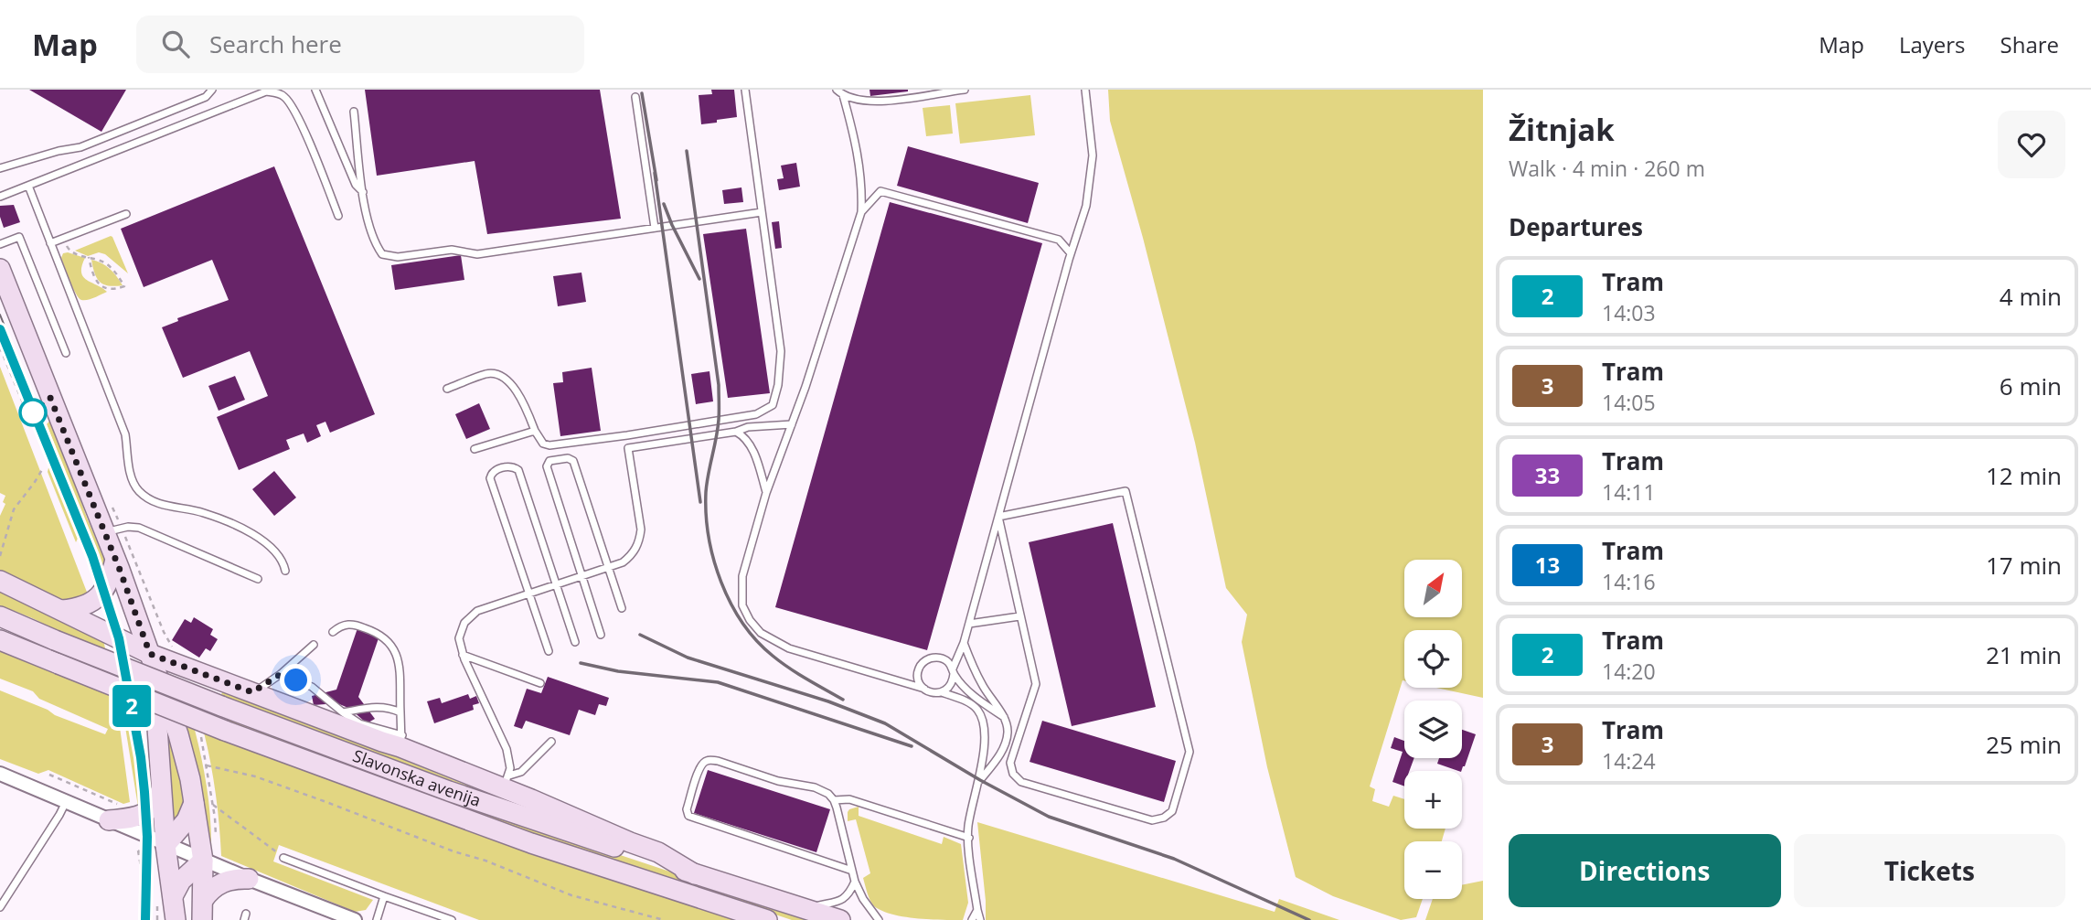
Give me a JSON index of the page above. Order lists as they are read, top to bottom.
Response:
{
  "streets": {
    "main road": ["Slavonska avenija"]
  },
  "lines": ["tram line 2"],
  "north": "top right",
  "page": {
    "header": "Map",
    "search": "Search here",
    "nav": ["Map", "Layers", "Share"],
    "on_map": "2",
    "heading": [
      ["Žitnjak", "Walk · 4 min · 260 m"],
      "Departures"
    ],
    "list": [
      {
        "mark": "2",
        "name": "Tram",
        "note": "14:03",
        "value": "4 min"
      },
      {
        "mark": "3",
        "name": "Tram",
        "note": "14:05",
        "value": "6 min"
      },
      {
        "mark": "33",
        "name": "Tram",
        "note": "14:11",
        "value": "12 min"
      },
      {
        "mark": "13",
        "name": "Tram",
        "note": "14:16",
        "value": "17 min"
      },
      {
        "mark": "2",
        "name": "Tram",
        "note": "14:20",
        "value": "21 min"
      },
      {
        "mark": "3",
        "name": "Tram",
        "note": "14:24",
        "value": "25 min"
      }
    ],
    "map_buttons": ["+", "−"],
    "buttons": ["Directions", "Tickets"]
  }
}
